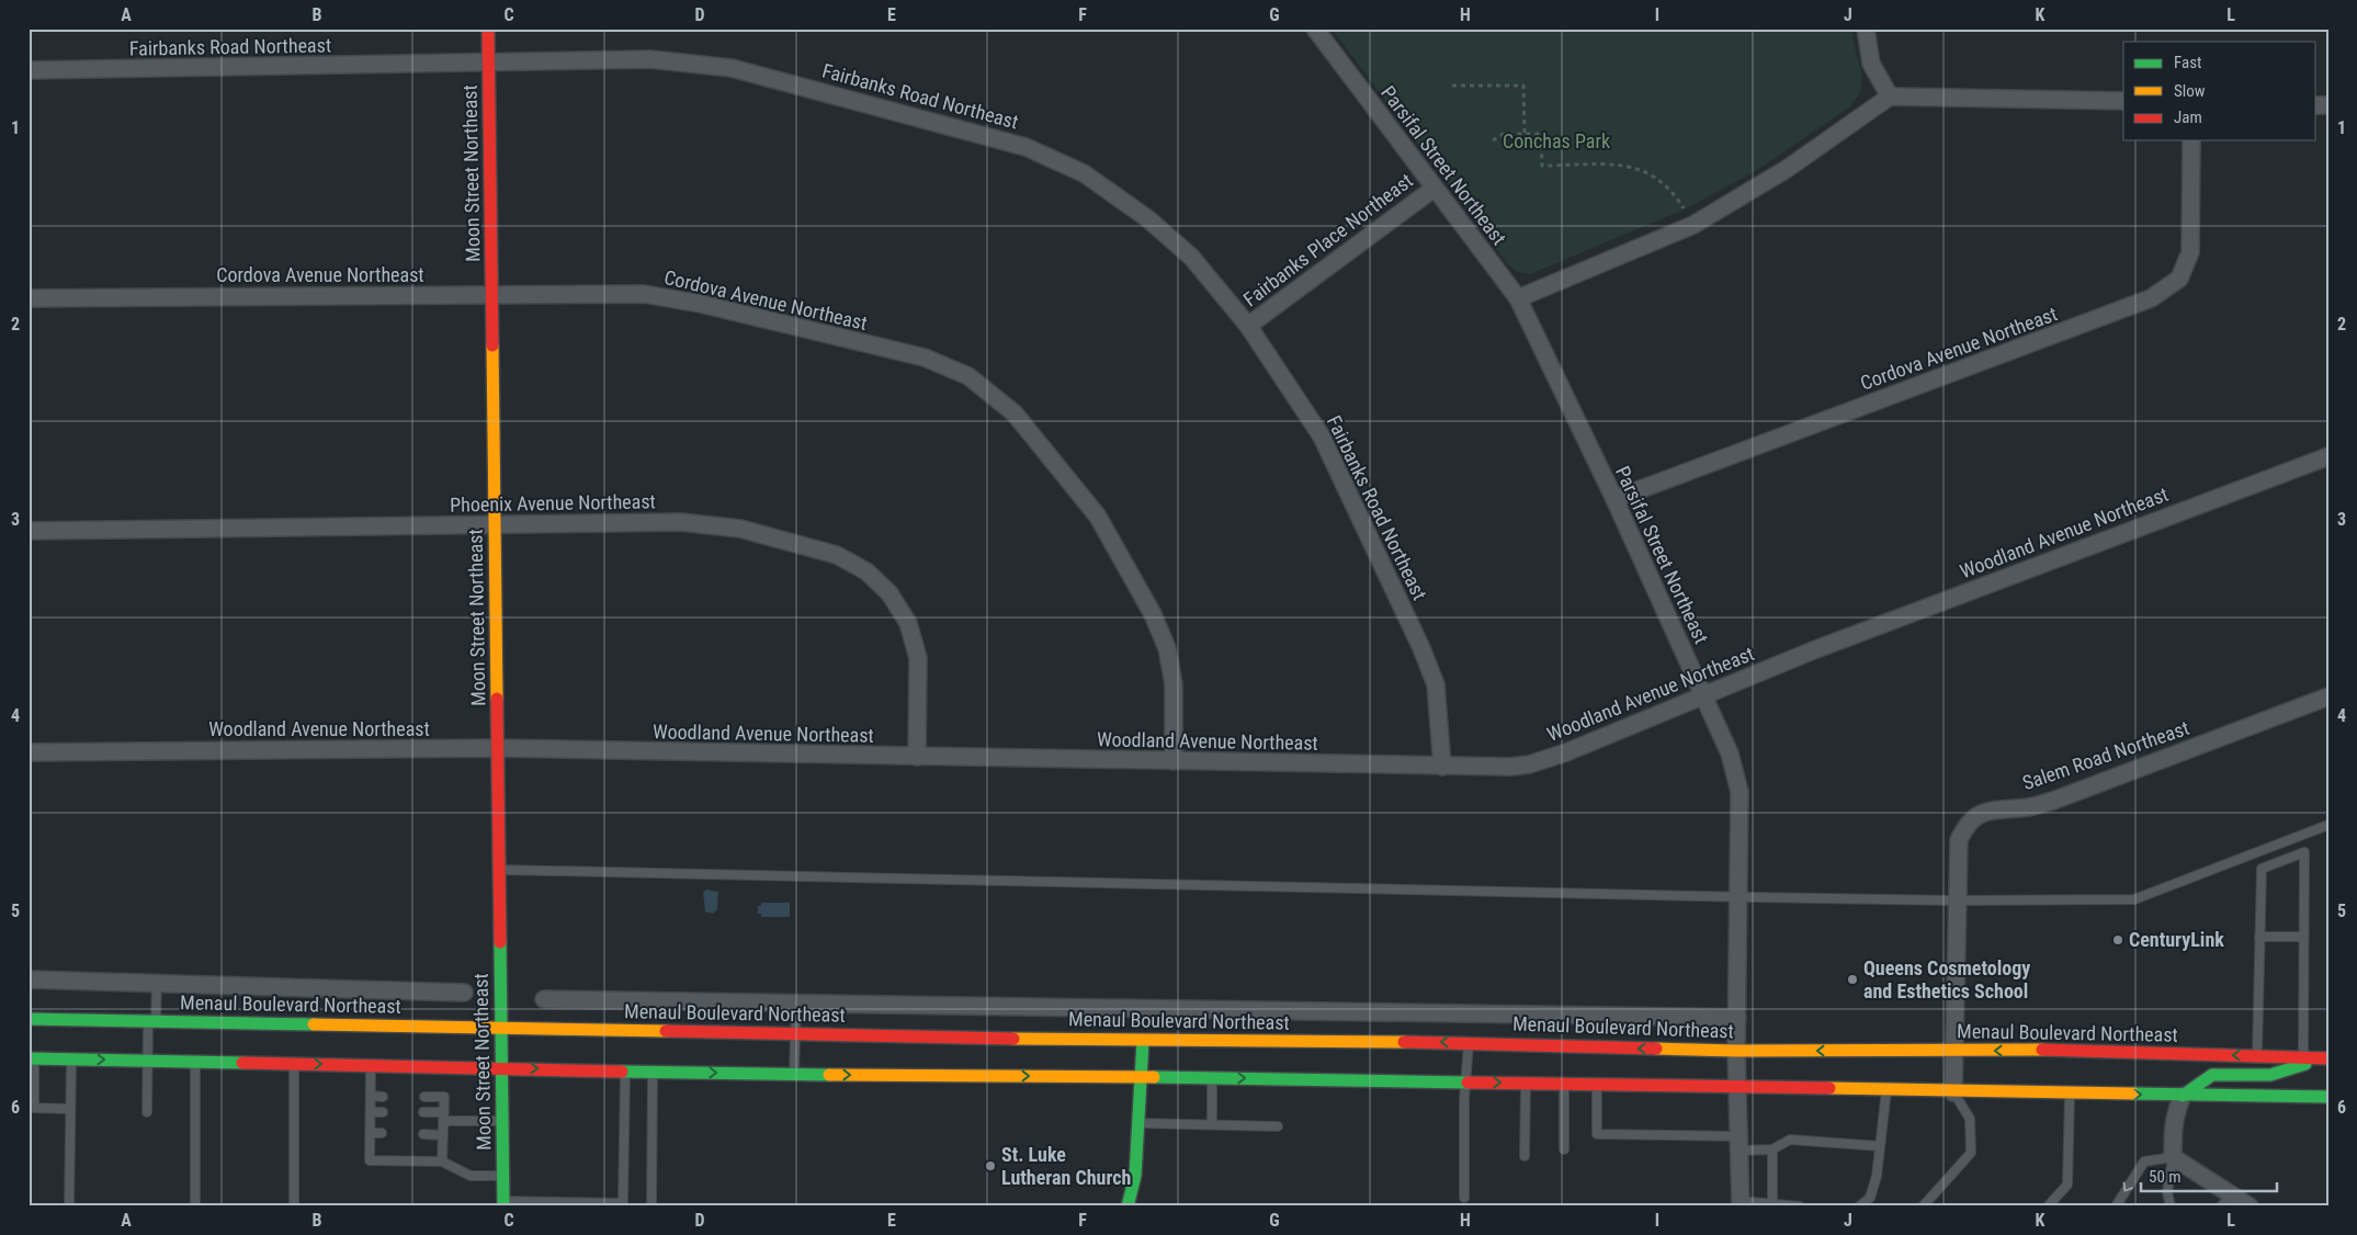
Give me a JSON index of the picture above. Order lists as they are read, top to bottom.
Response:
{
  "streets": {
    "main road": ["Moon Street Northeast", "Menaul Boulevard Northeast"],
    "street": [
      "Fairbanks Road Northeast",
      "Parsifal Street Northeast",
      "Fairbanks Place Northeast",
      "Cordova Avenue Northeast",
      "Phoenix Avenue Northeast",
      "Woodland Avenue Northeast",
      "Salem Road Northeast"
    ]
  },
  "crossings": [
    ["Fairbanks Road Northeast", "Moon Street Northeast"],
    ["Fairbanks Road Northeast", "Fairbanks Place Northeast"],
    ["Fairbanks Road Northeast", "Woodland Avenue Northeast"],
    ["Parsifal Street Northeast", "Fairbanks Place Northeast"],
    ["Parsifal Street Northeast", "Cordova Avenue Northeast"],
    ["Parsifal Street Northeast", "Woodland Avenue Northeast"],
    ["Parsifal Street Northeast", "Menaul Boulevard Northeast"],
    ["Moon Street Northeast", "Cordova Avenue Northeast"],
    ["Moon Street Northeast", "Phoenix Avenue Northeast"],
    ["Moon Street Northeast", "Woodland Avenue Northeast"],
    ["Moon Street Northeast", "Menaul Boulevard Northeast"],
    ["Cordova Avenue Northeast", "Woodland Avenue Northeast"],
    ["Phoenix Avenue Northeast", "Woodland Avenue Northeast"],
    ["Salem Road Northeast", "Menaul Boulevard Northeast"]
  ],
  "parks": ["Conchas Park"],
  "places": ["CenturyLink", "Queens Cosmetology and Esthetics School", "St. Luke Lutheran Church"],
  "legend": ["Fast", "Slow", "Jam"],
  "scale_bar": "50 m",
  "grid": {
    "columns": [
      "A",
      "B",
      "C",
      "D",
      "E",
      "F",
      "G",
      "H",
      "I",
      "J",
      "K",
      "L"
    ],
    "rows": [
      "1",
      "2",
      "3",
      "4",
      "5",
      "6"
    ]
  }
}
